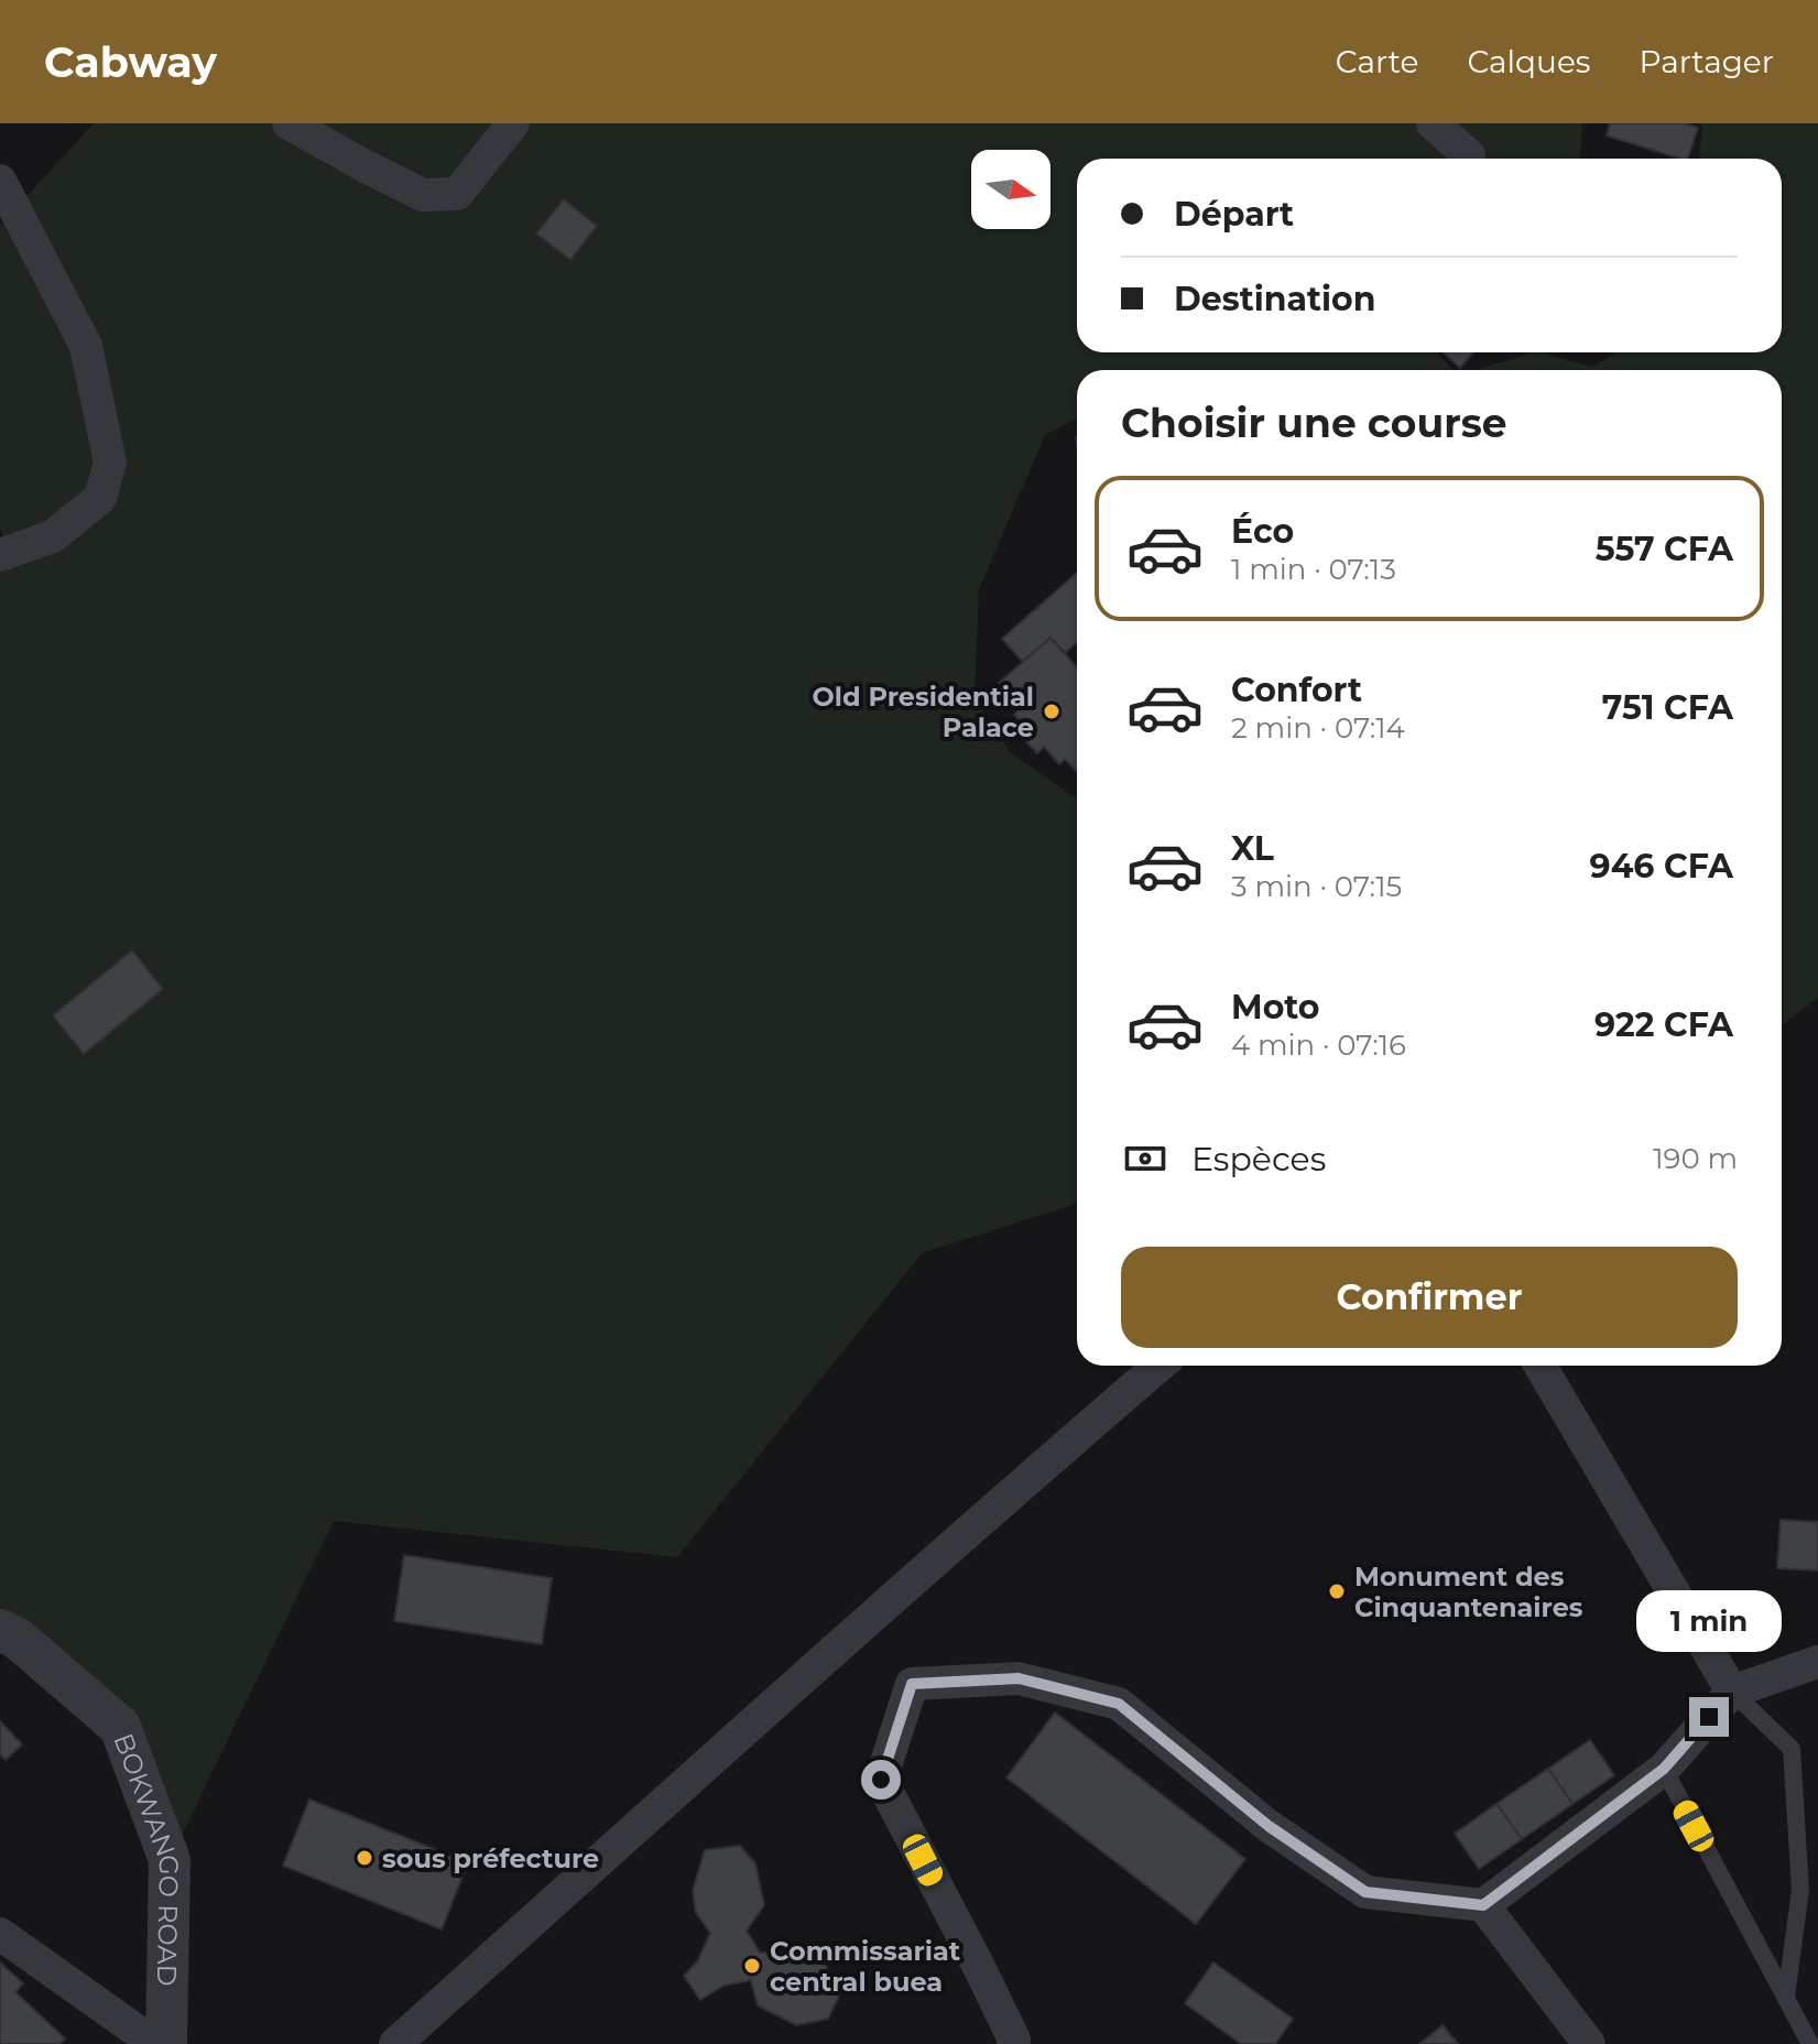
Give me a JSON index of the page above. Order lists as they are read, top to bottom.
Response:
{
  "streets": {
    "street": ["BOKWANGO ROAD"]
  },
  "places": [
    "Old Presidential Palace",
    "Monument des Cinquantenaires",
    "sous préfecture",
    "Commissariat central buea"
  ],
  "north": "right",
  "page": {
    "header": "Cabway",
    "nav": ["Carte", "Calques", "Partager"],
    "banner": ["Départ", "Destination"],
    "heading": "Choisir une course",
    "list": [
      {
        "name": "Éco",
        "note": "1 min · 07:13",
        "value": "557 CFA"
      },
      {
        "name": "Confort",
        "note": "2 min · 07:14",
        "value": "751 CFA"
      },
      {
        "name": "XL",
        "note": "3 min · 07:15",
        "value": "946 CFA"
      },
      {
        "name": "Moto",
        "note": "4 min · 07:16",
        "value": "922 CFA"
      }
    ],
    "pay": ["Espèces", "190 m"],
    "buttons": "Confirmer",
    "bubble": "1 min"
  }
}
